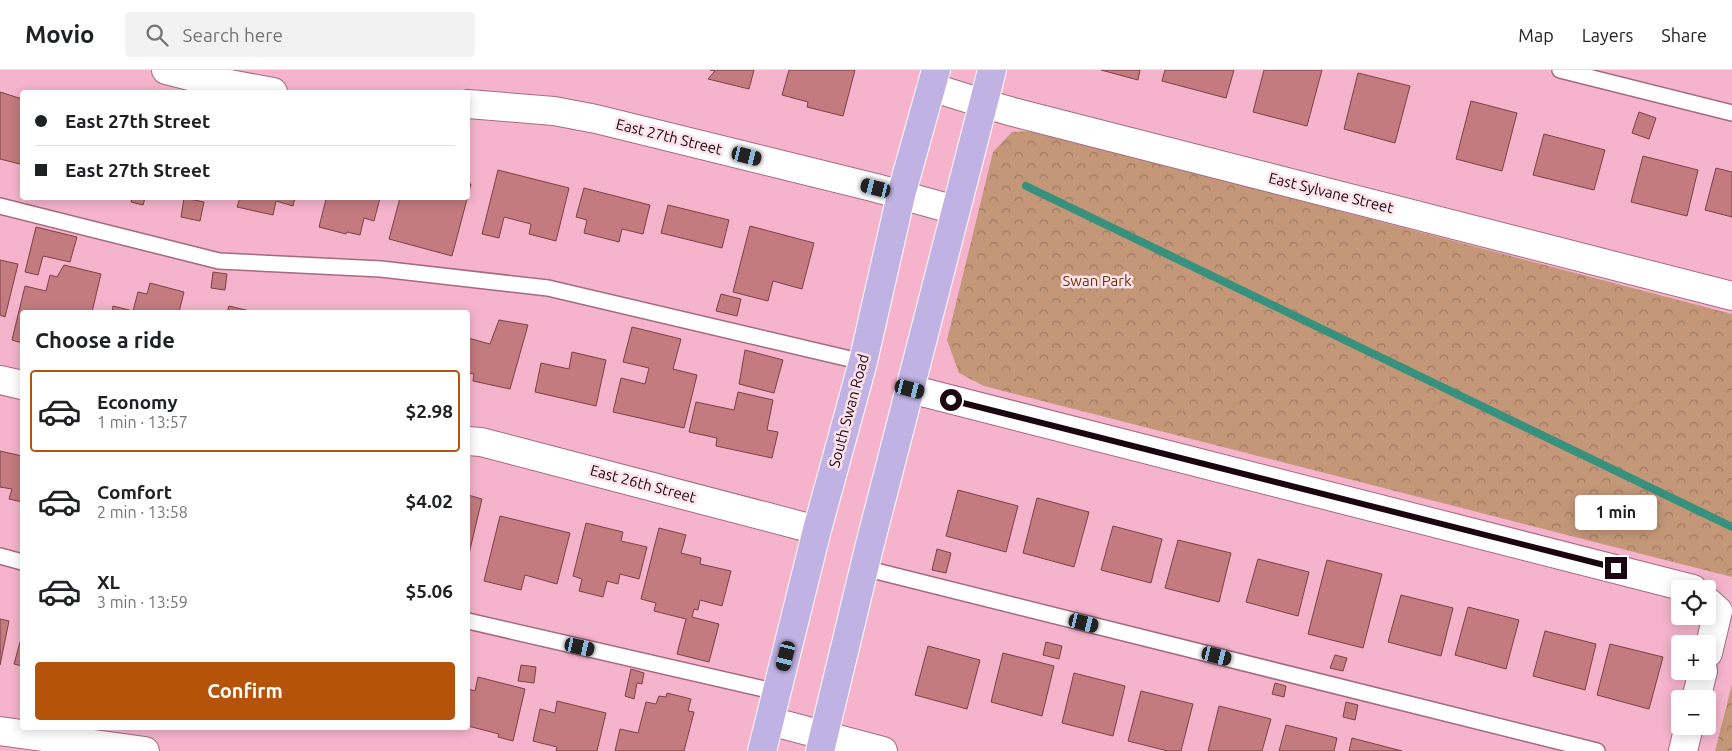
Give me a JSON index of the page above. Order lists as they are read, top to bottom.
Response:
{
  "streets": {
    "main road": ["South Swan Road"],
    "street": ["East 27th Street", "East Sylvane Street", "East 26th Street"]
  },
  "crossings": [
    ["East 27th Street", "South Swan Road"],
    ["East Sylvane Street", "South Swan Road"],
    ["South Swan Road", "East 26th Street"]
  ],
  "parks": ["Swan Park"],
  "page": {
    "header": "Movio",
    "search": "Search here",
    "nav": ["Map", "Layers", "Share"],
    "banner": ["East 27th Street", "East 27th Street"],
    "heading": "Choose a ride",
    "list": [
      {
        "name": "Economy",
        "note": "1 min · 13:57",
        "value": "$2.98"
      },
      {
        "name": "Comfort",
        "note": "2 min · 13:58",
        "value": "$4.02"
      },
      {
        "name": "XL",
        "note": "3 min · 13:59",
        "value": "$5.06"
      }
    ],
    "bubble": "1 min",
    "map_buttons": ["+", "−"],
    "buttons": "Confirm"
  }
}
